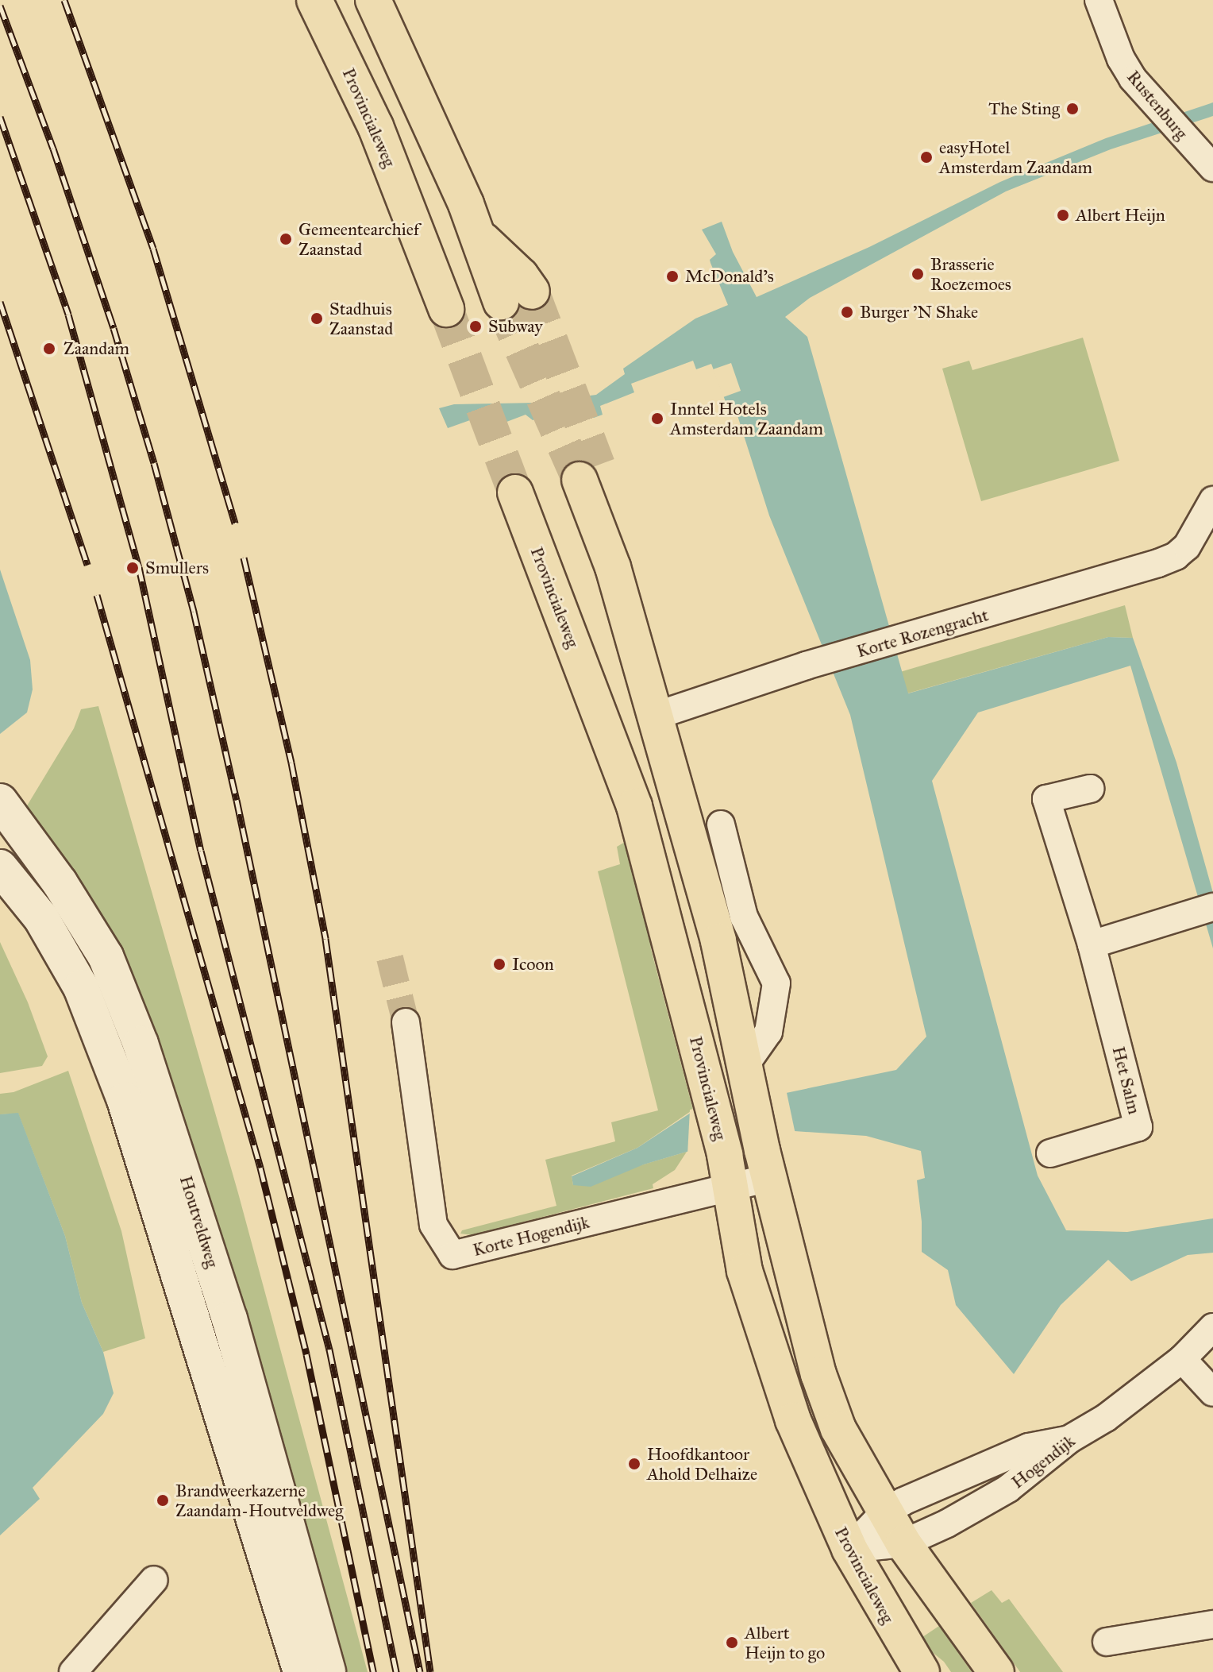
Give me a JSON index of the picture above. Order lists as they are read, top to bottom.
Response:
{
  "streets": {
    "main road": ["Provincialeweg"],
    "street": [
      "Rustenburg",
      "Korte Rozengracht",
      "Het Salm",
      "Houtveldweg",
      "Korte Hogendijk",
      "Hogendijk"
    ]
  },
  "crossings": [
    ["Provincialeweg", "Korte Hogendijk"],
    ["Provincialeweg", "Hogendijk"]
  ],
  "places": [
    "The Sting",
    "easyHotel Amsterdam Zaandam",
    "Albert Heijn",
    "Gemeentearchief Zaanstad",
    "Brasserie Roezemoes",
    "McDonald's",
    "Burger 'N Shake",
    "Stadhuis Zaanstad",
    "Subway",
    "Zaandam",
    "Inntel Hotels Amsterdam Zaandam",
    "Smullers",
    "Icoon",
    "Hoofdkantoor Ahold Delhaize",
    "Brandweerkazerne Zaandam-Houtveldweg",
    "Albert Heijn to go"
  ]
}
